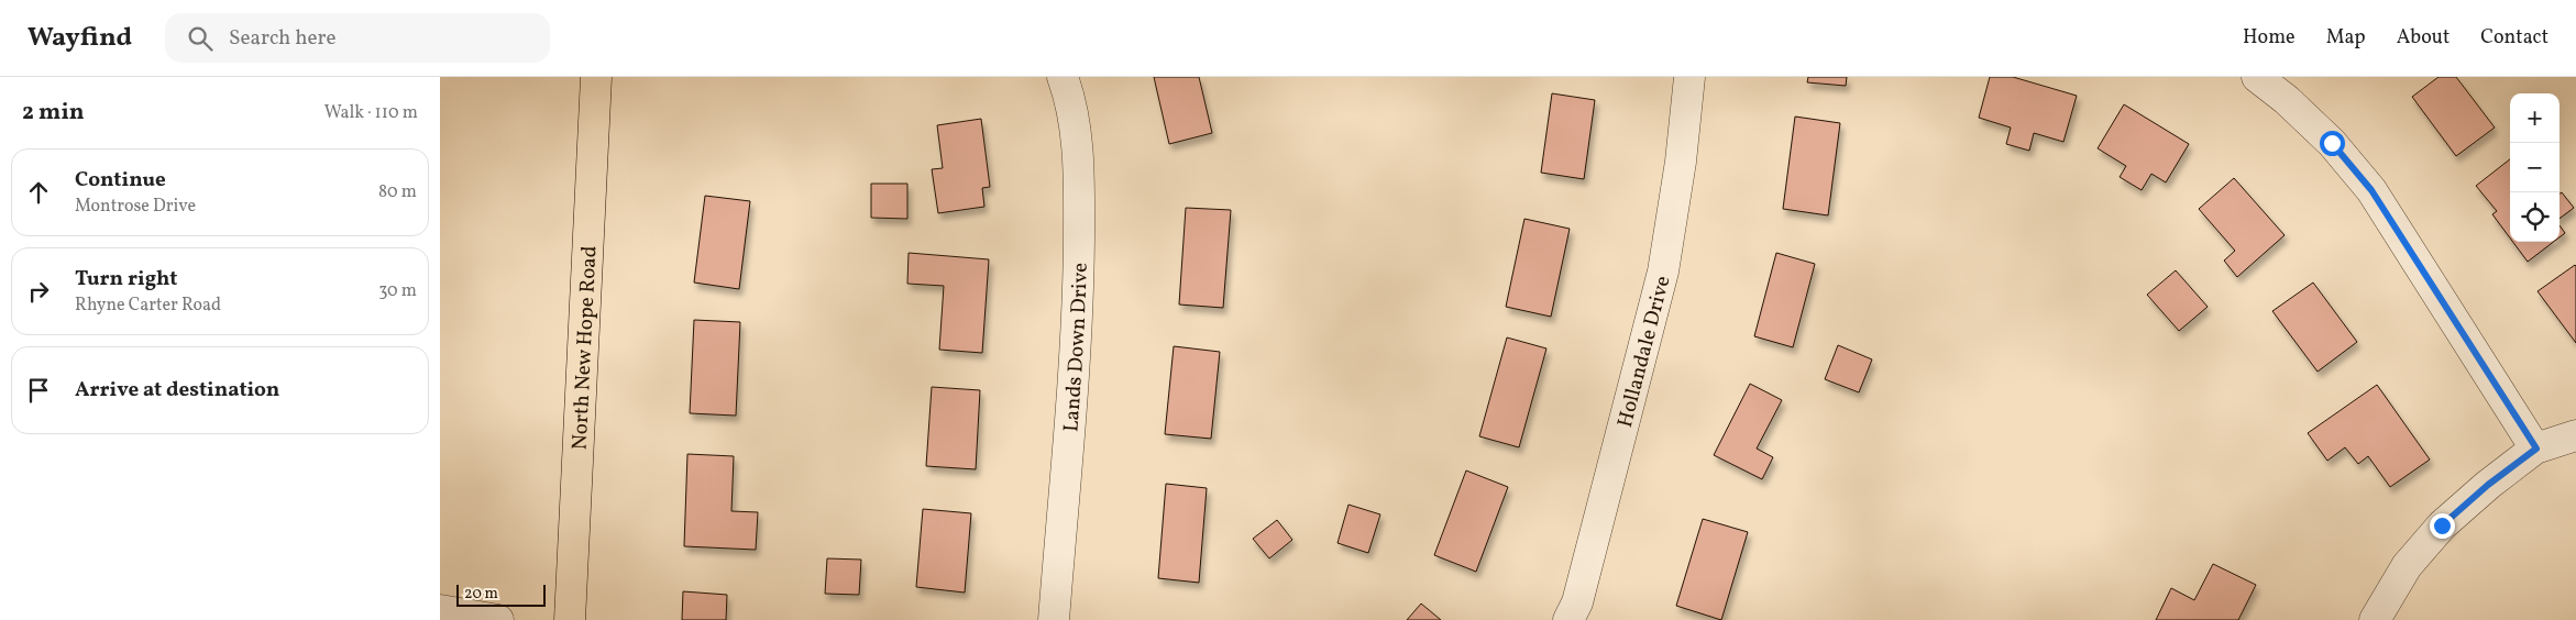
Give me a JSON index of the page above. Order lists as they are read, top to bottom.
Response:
{
  "streets": {
    "main road": ["North New Hope Road"],
    "street": ["Lands Down Drive", "Hollandale Drive"]
  },
  "scale_bar": "20 m",
  "page": {
    "header": "Wayfind",
    "search": "Search here",
    "nav": [
      "Home",
      "Map",
      "About",
      "Contact"
    ],
    "heading": ["2 min", "Walk · 110 m"],
    "map_buttons": ["+", "−"],
    "list": [
      ["Continue", "Montrose Drive", "80 m"],
      ["Turn right", "Rhyne Carter Road", "30 m"],
      "Arrive at destination"
    ],
    "scale": "20 m"
  }
}
